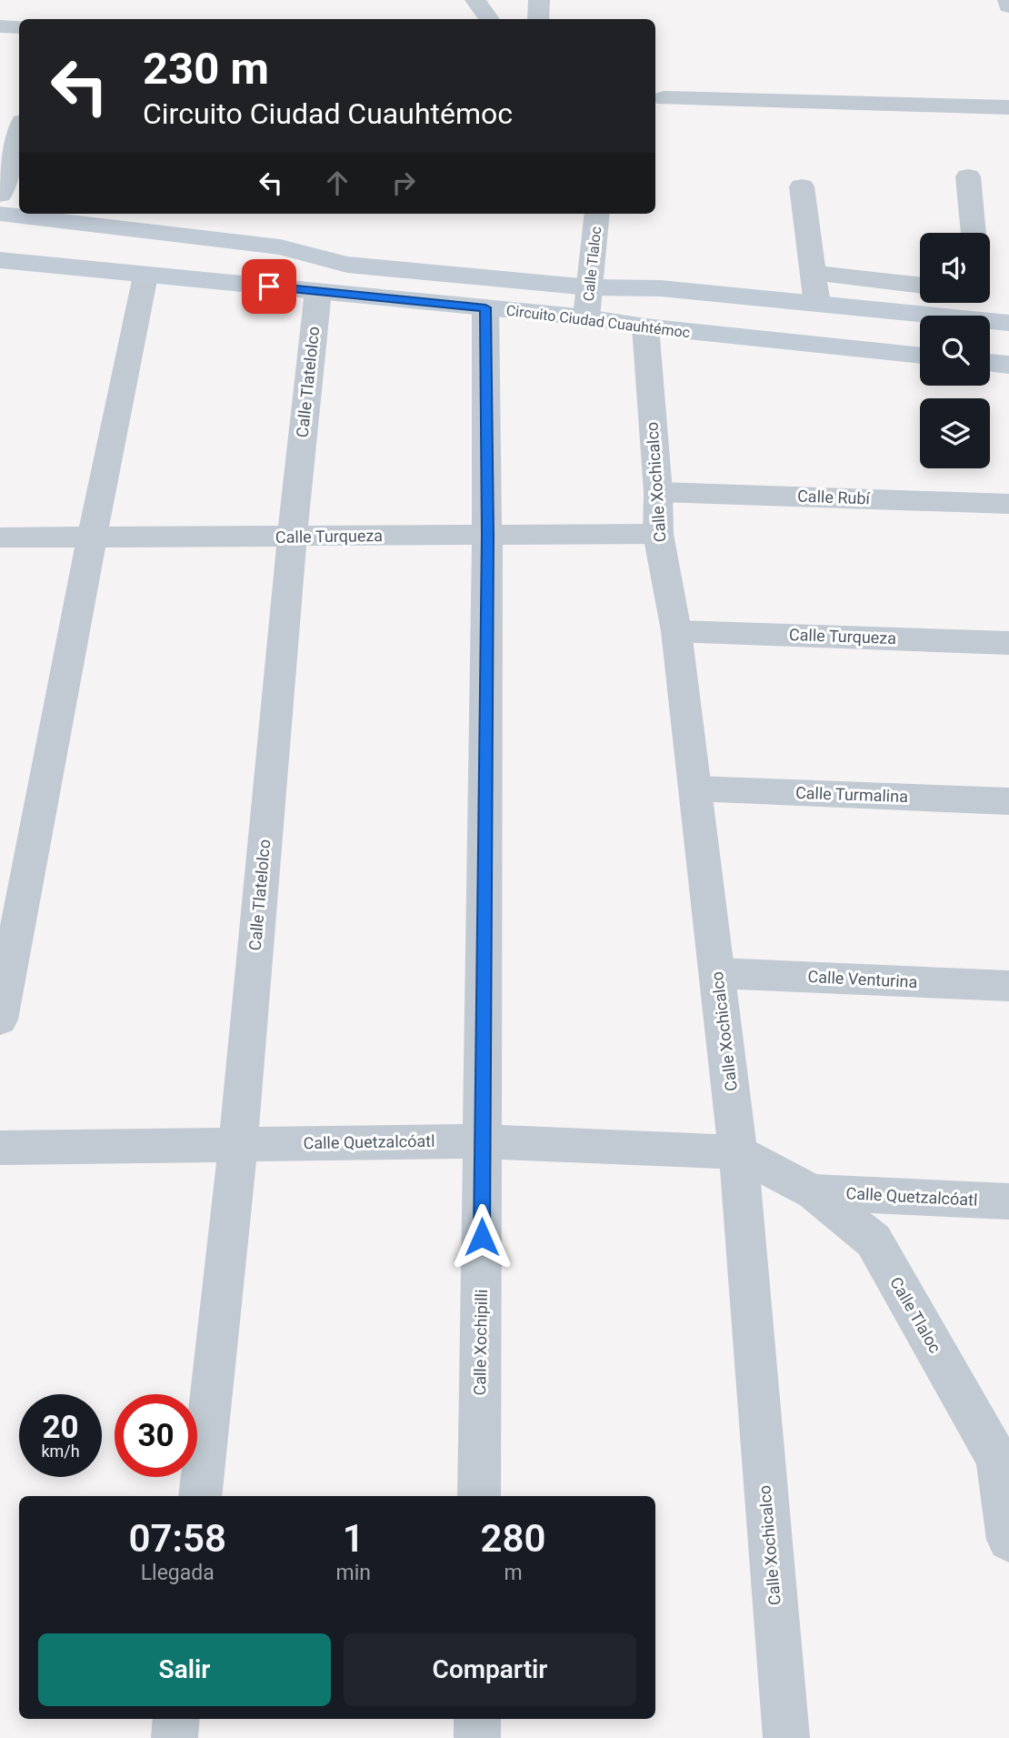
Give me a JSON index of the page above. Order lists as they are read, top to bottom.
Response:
{
  "streets": {
    "main road": ["Circuito Ciudad Cuauhtémoc"],
    "street": [
      "Calle Tlaloc",
      "Calle Tlatelolco",
      "Calle Xochicalco",
      "Calle Rubí",
      "Calle Turqueza",
      "Calle Turmalina",
      "Calle Venturina",
      "Calle Quetzalcóatl",
      "Calle Xochipilli"
    ]
  },
  "crossings": [
    ["Calle Tlaloc", "Circuito Ciudad Cuauhtémoc"],
    ["Calle Tlaloc", "Calle Xochicalco"],
    ["Calle Tlaloc", "Calle Quetzalcóatl"],
    ["Circuito Ciudad Cuauhtémoc", "Calle Tlatelolco"],
    ["Circuito Ciudad Cuauhtémoc", "Calle Xochicalco"],
    ["Circuito Ciudad Cuauhtémoc", "Calle Xochipilli"],
    ["Calle Tlatelolco", "Calle Turqueza"],
    ["Calle Tlatelolco", "Calle Quetzalcóatl"],
    ["Calle Xochicalco", "Calle Rubí"],
    ["Calle Xochicalco", "Calle Turqueza"],
    ["Calle Xochicalco", "Calle Turmalina"],
    ["Calle Xochicalco", "Calle Venturina"],
    ["Calle Xochicalco", "Calle Quetzalcóatl"],
    ["Calle Turqueza", "Calle Xochipilli"],
    ["Calle Quetzalcóatl", "Calle Xochipilli"]
  ],
  "page": {
    "turn": ["230 m", "Circuito Ciudad Cuauhtémoc"],
    "speed": "20 km/h",
    "limit": "30",
    "eta": [
      "07:58",
      "Llegada",
      "1",
      "min",
      "280",
      "m"
    ],
    "buttons": ["Salir", "Compartir"]
  }
}
